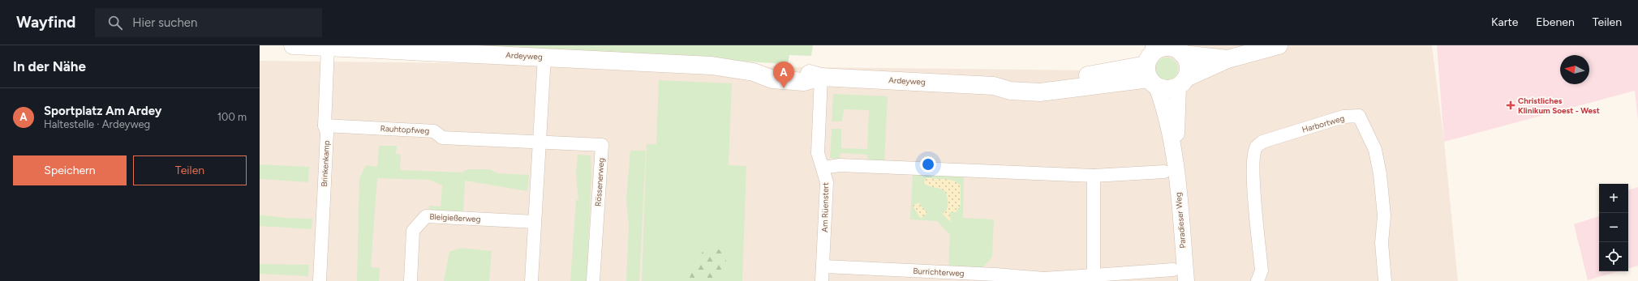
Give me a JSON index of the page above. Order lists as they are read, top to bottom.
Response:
{
  "streets": {
    "main road": ["Ardeyweg", "Paradieser Weg"],
    "street": [
      "Harbortweg",
      "Rauhtopfweg",
      "Brinkenkamp",
      "Rössenerweg",
      "Am Rüenstert",
      "Bleigießerweg",
      "Burrichterweg"
    ]
  },
  "crossings": [
    ["Ardeyweg", "Brinkenkamp"],
    ["Ardeyweg", "Am Rüenstert"],
    ["Ardeyweg", "Paradieser Weg"],
    ["Rauhtopfweg", "Brinkenkamp"],
    ["Rauhtopfweg", "Rössenerweg"],
    ["Am Rüenstert", "Burrichterweg"]
  ],
  "places": {
    "health": ["Christliches Klinikum Soest - West"]
  },
  "north": "left",
  "page": {
    "header": "Wayfind",
    "search": "Hier suchen",
    "nav": ["Karte", "Ebenen", "Teilen"],
    "heading": "In der Nähe",
    "pins": "A",
    "list": [
      {
        "mark": "A",
        "name": "Sportplatz Am Ardey",
        "note": "Haltestelle · Ardeyweg",
        "value": "100 m"
      }
    ],
    "buttons": ["Speichern", "Teilen"],
    "map_buttons": ["+", "−"]
  }
}
